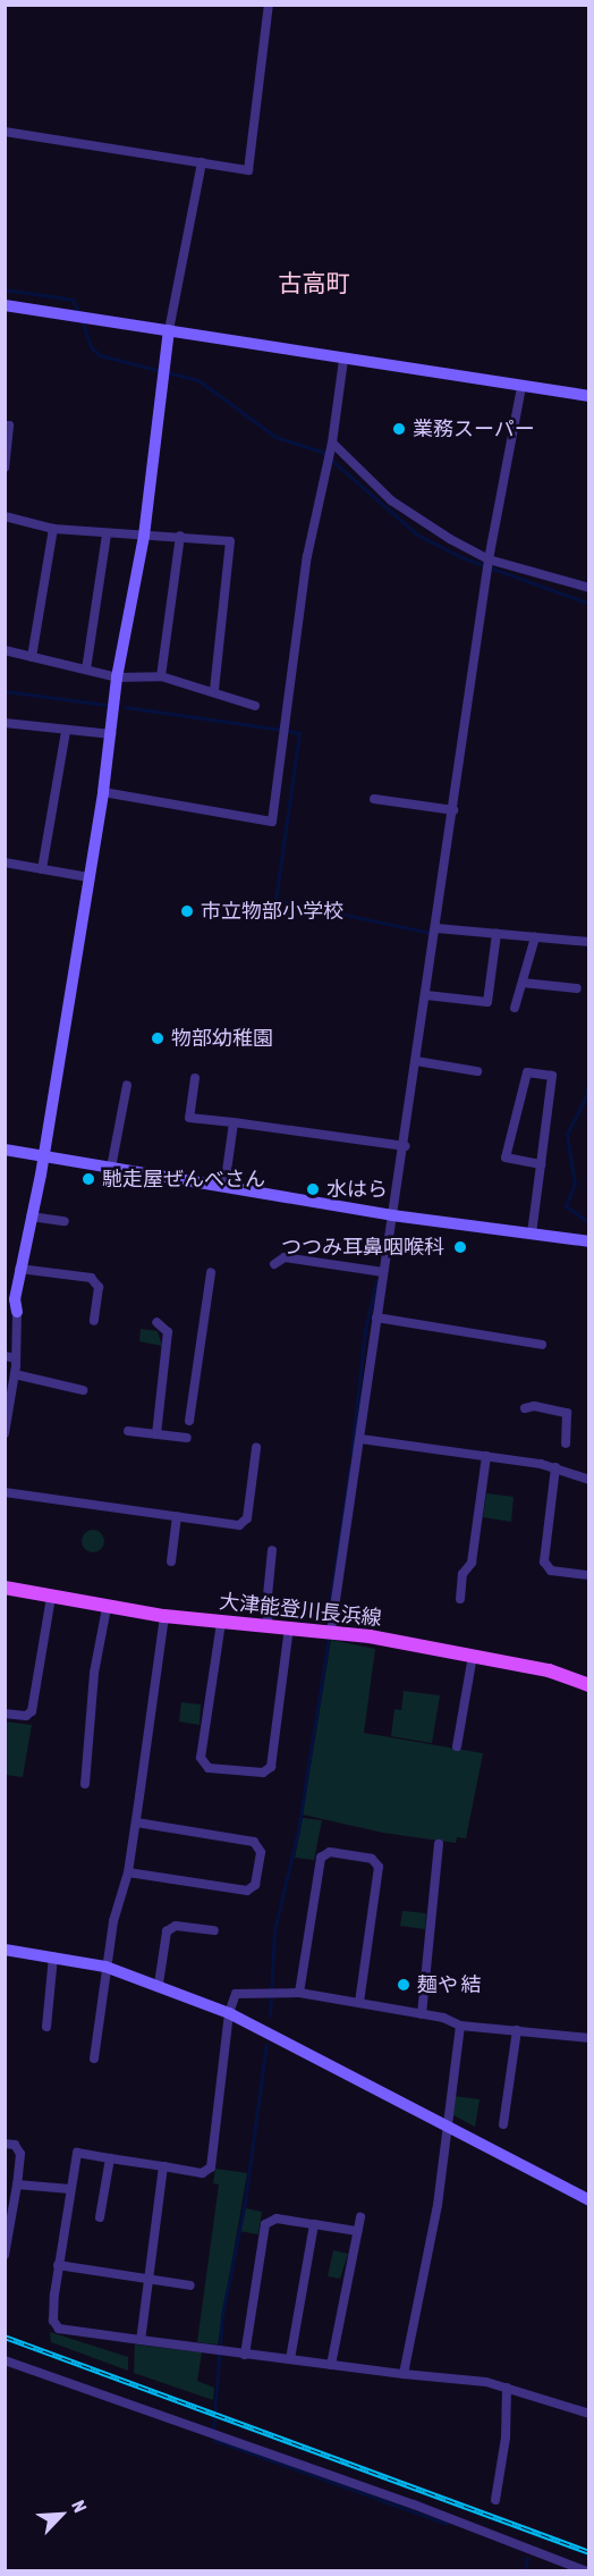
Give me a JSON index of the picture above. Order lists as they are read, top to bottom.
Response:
{
  "streets": {
    "main road": ["大津能登川長浜線"]
  },
  "districts": ["古高町"],
  "places": [
    "業務スーパー",
    "市立物部小学校",
    "物部幼稚園",
    "馳走屋ぜんべさん",
    "水はら",
    "つつみ耳鼻咽喉科",
    "麺や 結"
  ],
  "north": "top right"
}
